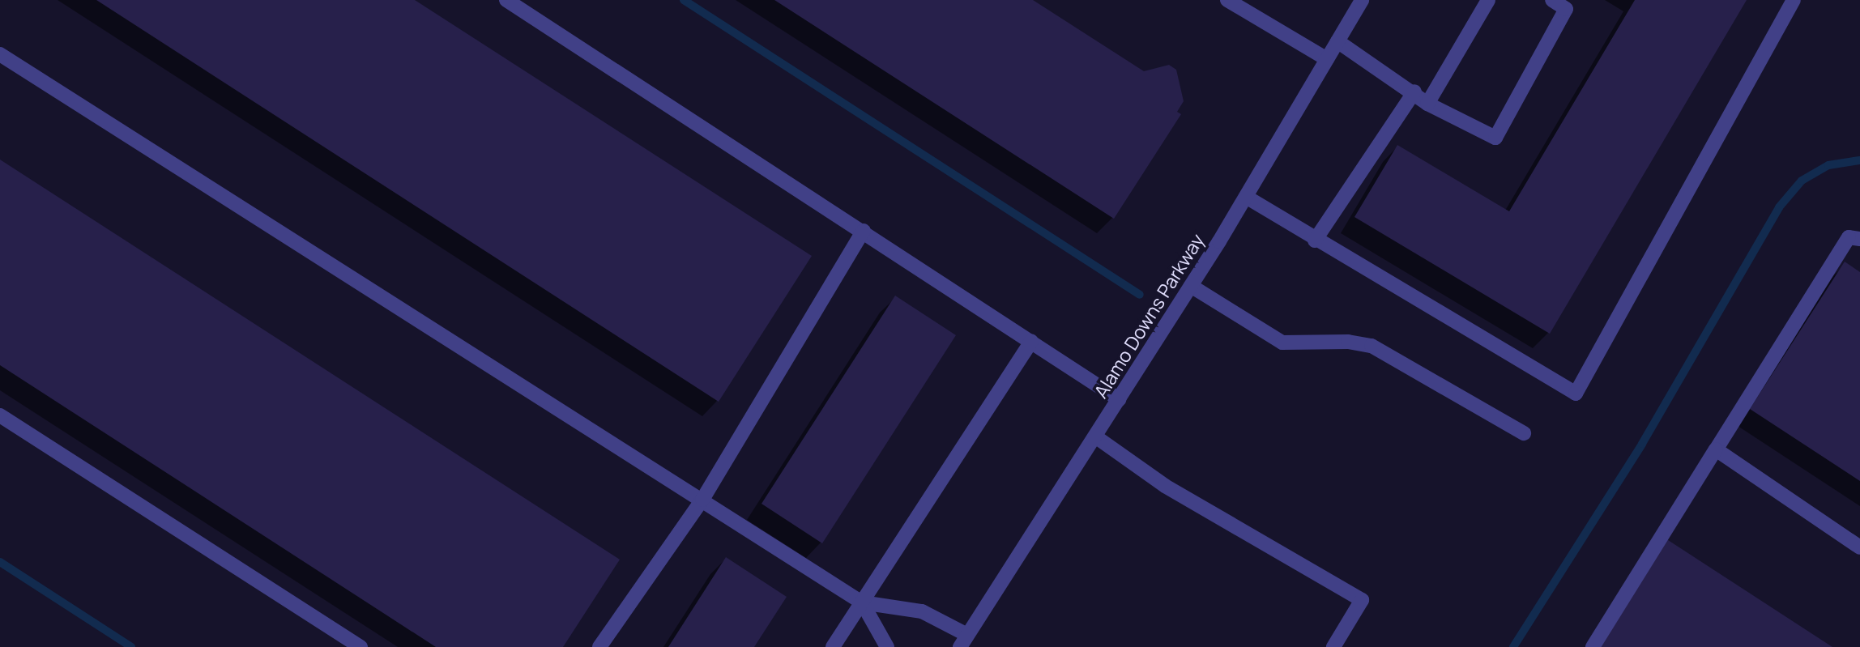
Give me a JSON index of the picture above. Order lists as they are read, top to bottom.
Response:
{
  "streets": {
    "street": ["Alamo Downs Parkway"]
  }
}
